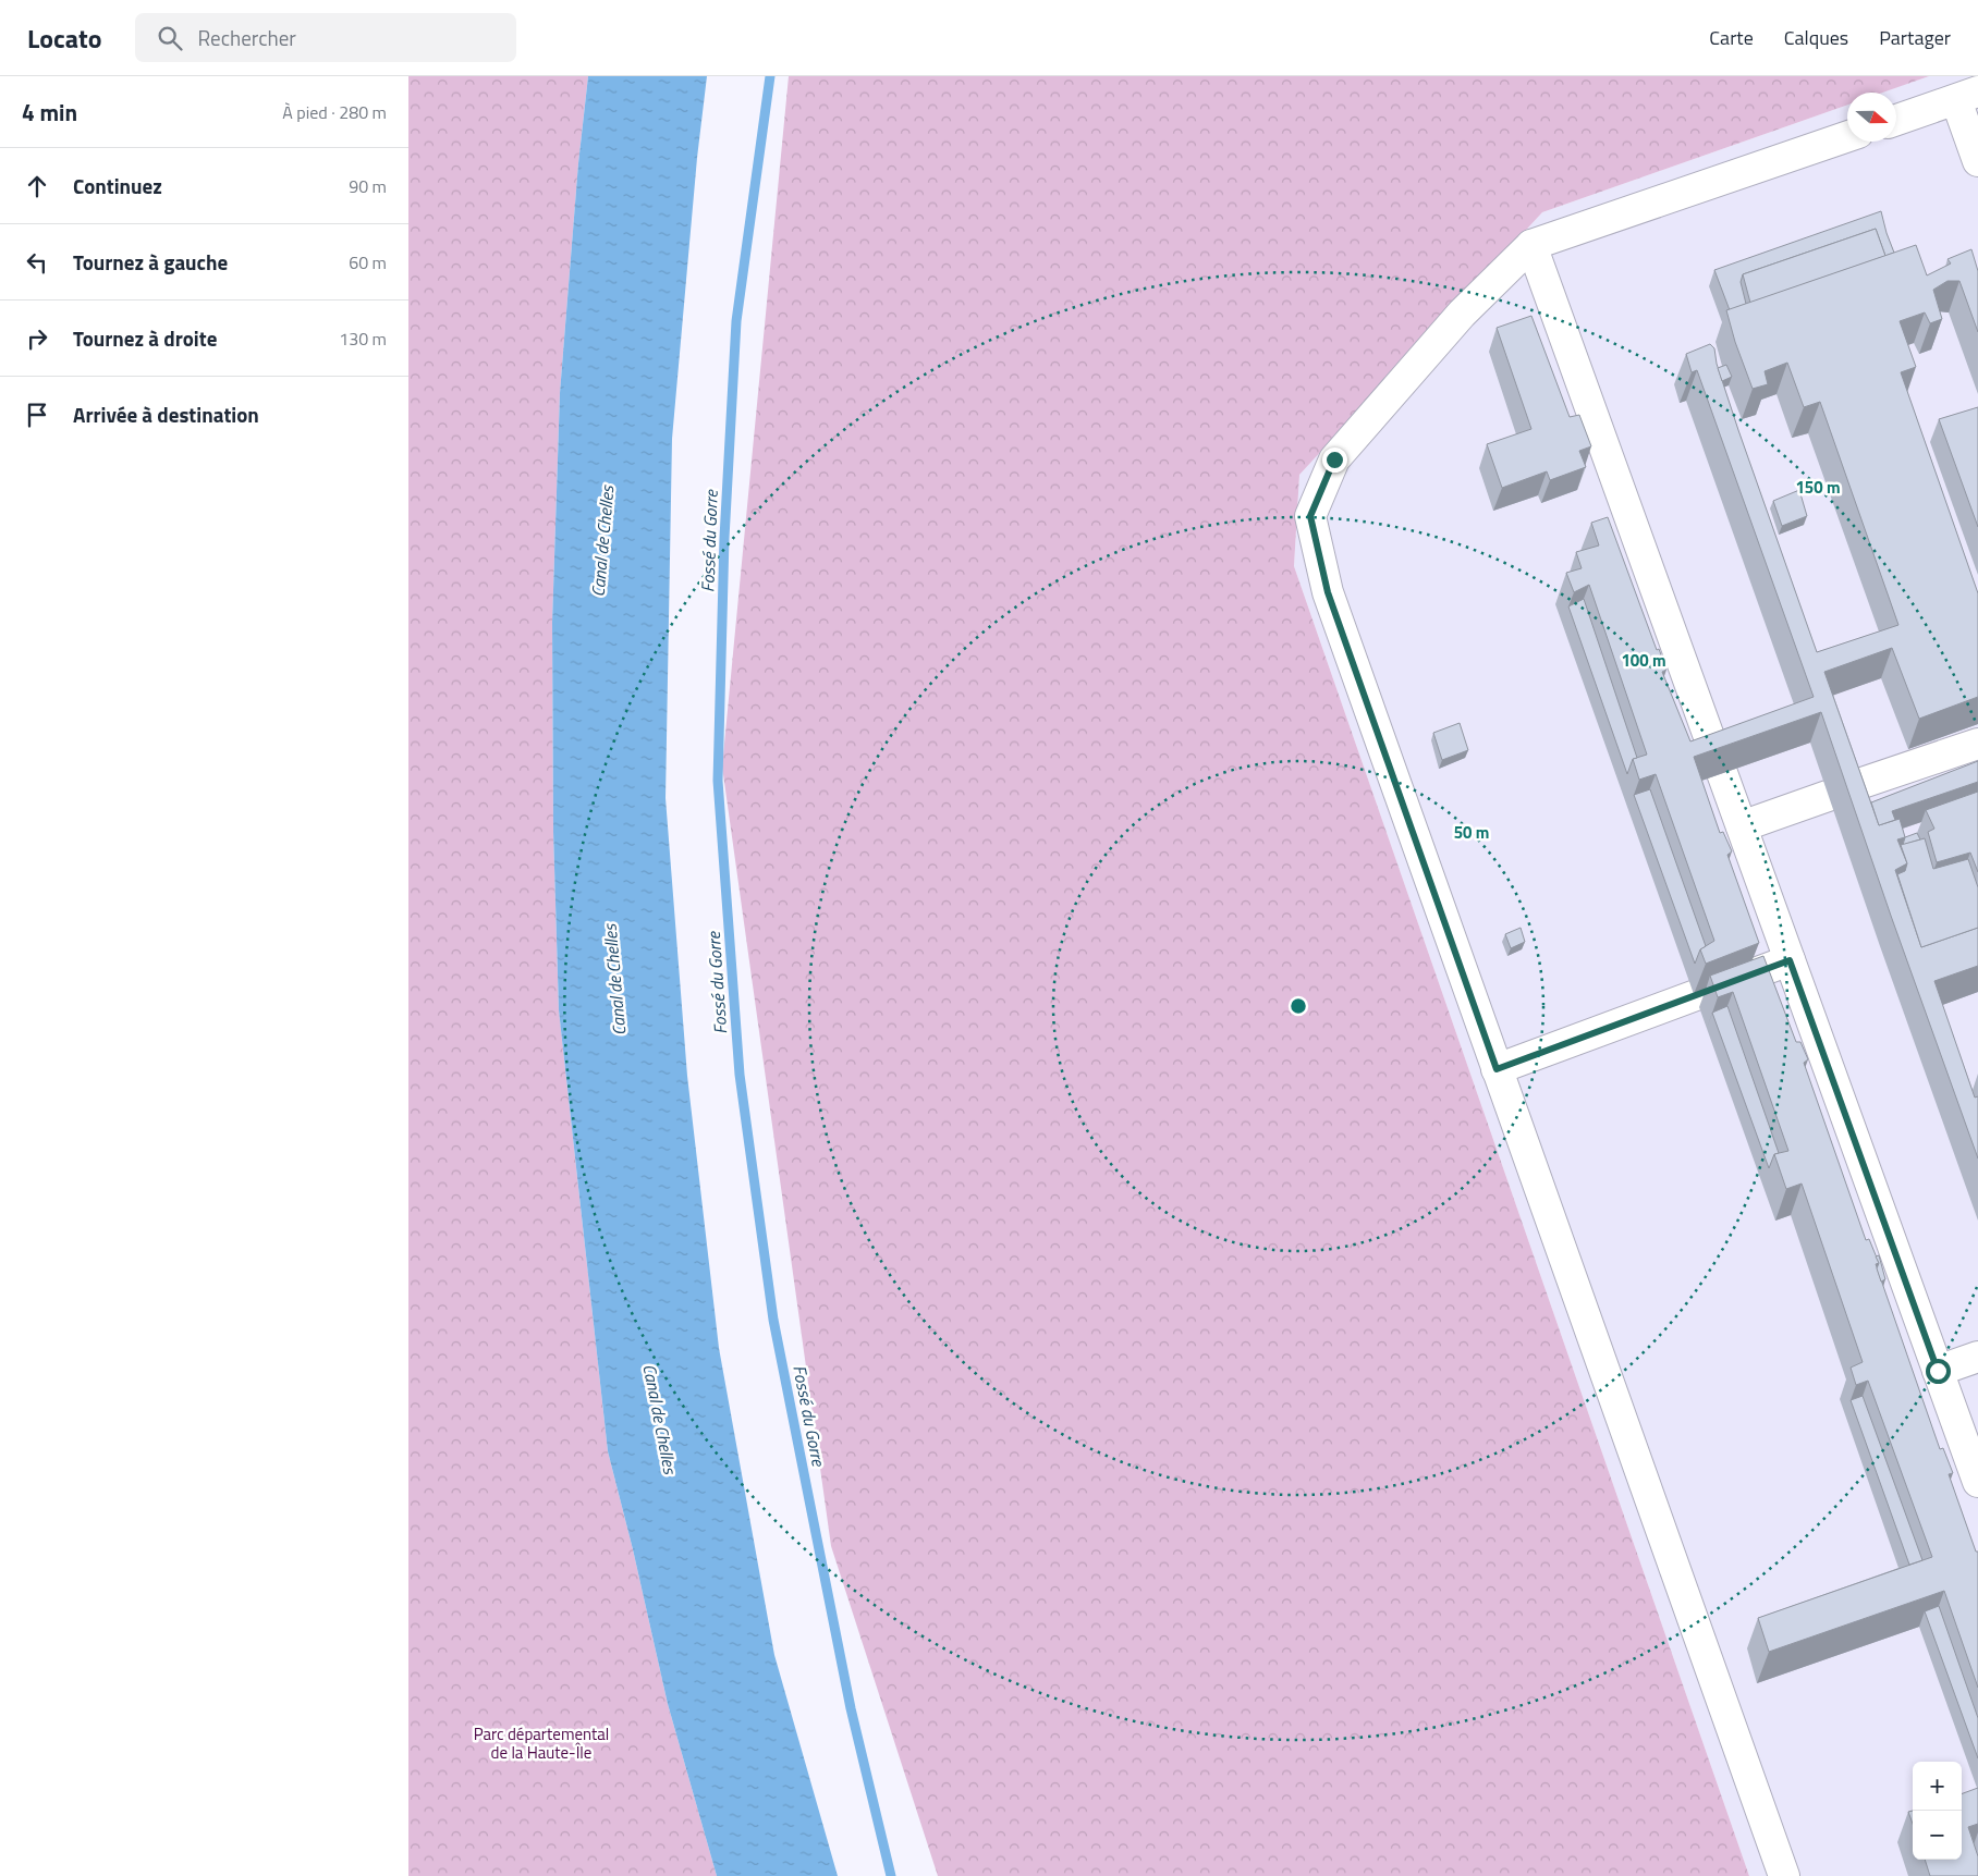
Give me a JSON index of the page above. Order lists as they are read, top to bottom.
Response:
{
  "water": ["Canal de Chelles", "Fossé du Gorre"],
  "parks": ["Parc départemental de la Haute-Île"],
  "north": "right",
  "page": {
    "header": "Locato",
    "search": "Rechercher",
    "nav": ["Carte", "Calques", "Partager"],
    "heading": ["4 min", "À pied · 280 m"],
    "list": [
      ["Continuez", "90 m"],
      ["Tournez à gauche", "60 m"],
      ["Tournez à droite", "130 m"],
      "Arrivée à destination"
    ],
    "map_buttons": ["+", "−"]
  },
  "rings": ["150 m", "100 m", "50 m"]
}
